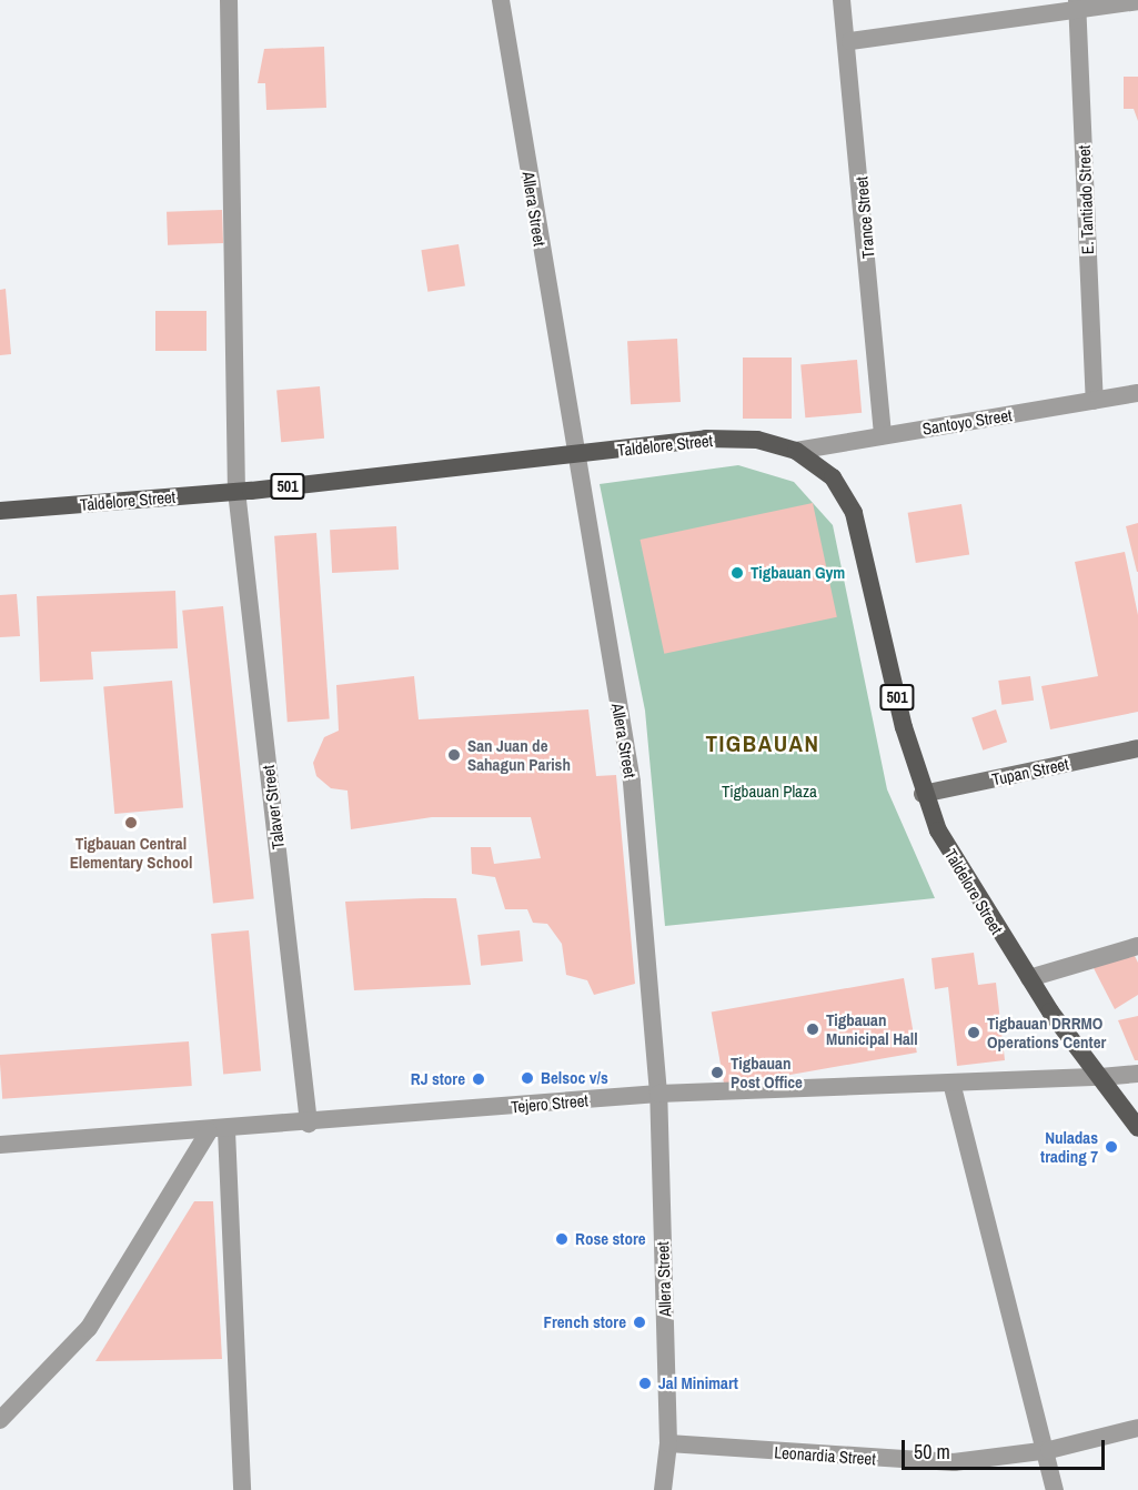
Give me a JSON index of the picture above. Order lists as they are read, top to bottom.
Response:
{
  "streets": {
    "main road": ["Taldelore Street", "501", "Tupan Street"],
    "street": [
      "E. Tantiado Street",
      "Allera Street",
      "Trance Street",
      "Santoyo Street",
      "Talaver Street",
      "Tejero Street",
      "Leonardia Street"
    ]
  },
  "crossings": [
    ["E. Tantiado Street", "Santoyo Street"],
    ["Allera Street", "Taldelore Street"],
    ["Allera Street", "Tejero Street"],
    ["Allera Street", "Leonardia Street"],
    ["Trance Street", "Santoyo Street"],
    ["Santoyo Street", "Taldelore Street"],
    ["Taldelore Street", "Tupan Street"],
    ["Taldelore Street", "Talaver Street"],
    ["Taldelore Street", "Tejero Street"],
    ["Talaver Street", "Tejero Street"]
  ],
  "districts": ["TIGBAUAN"],
  "parks": ["Tigbauan Plaza"],
  "places": [
    "Tigbauan Gym",
    "San Juan de Sahagun Parish",
    "Tigbauan Central Elementary School",
    "Tigbauan Municipal Hall",
    "Tigbauan DRRMO Operations Center",
    "Tigbauan Post Office",
    "Belsoc v/s",
    "RJ store",
    "Nuladas trading 7",
    "Rose store",
    "French store",
    "Jal Minimart"
  ],
  "scale_bar": "50 m"
}
